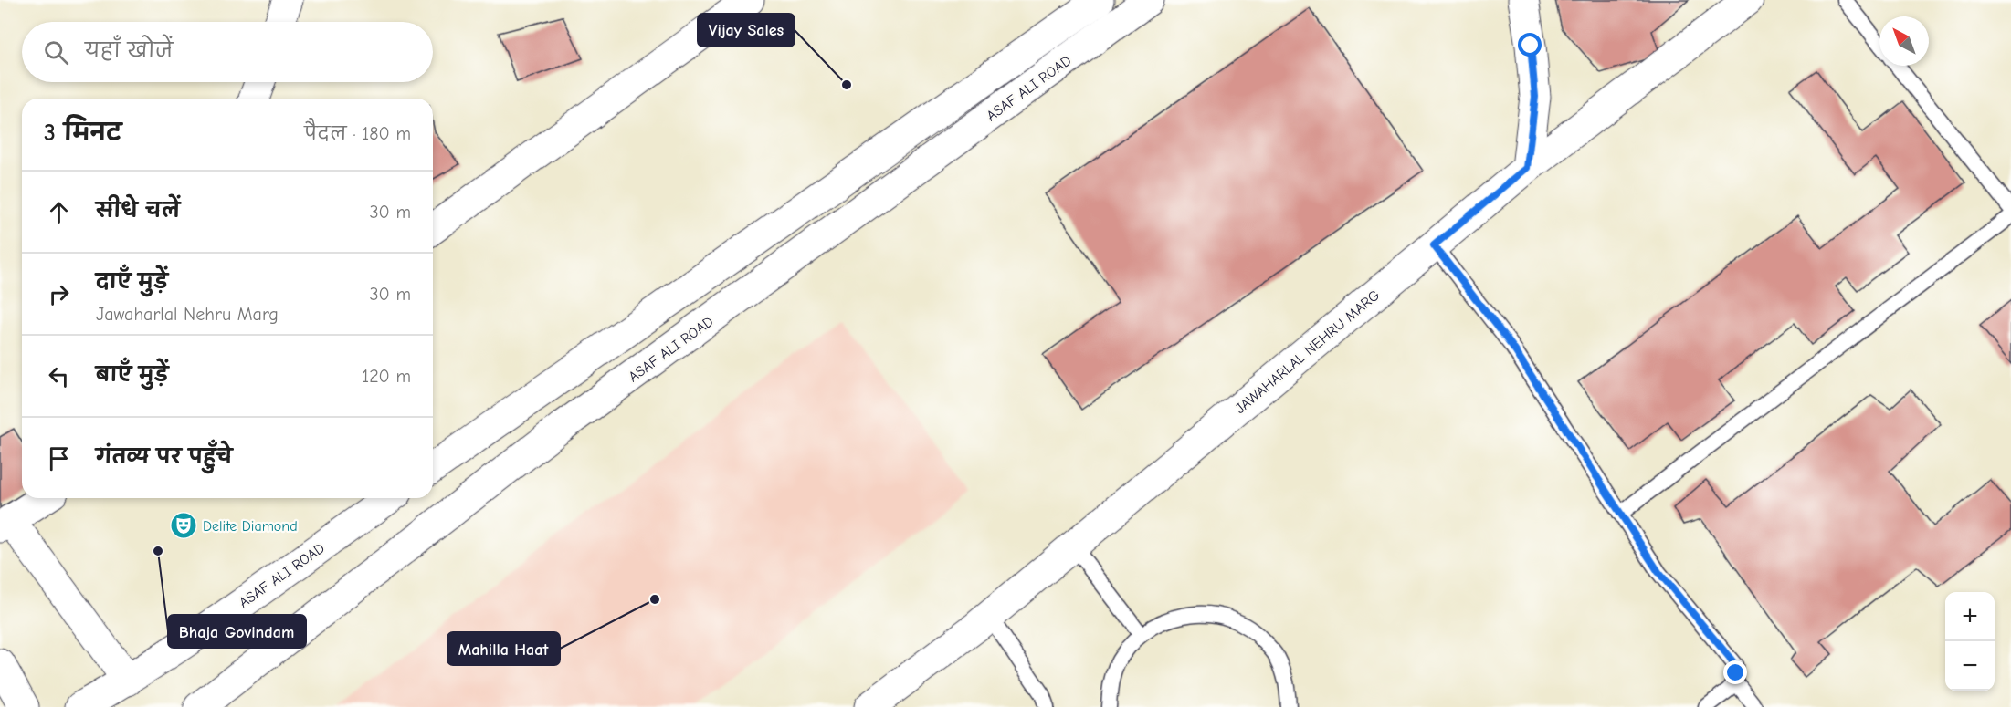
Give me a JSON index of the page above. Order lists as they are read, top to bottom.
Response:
{
  "streets": {
    "main road": ["ASAF ALI ROAD", "JAWAHARLAL NEHRU MARG"]
  },
  "places": {
    "other": ["Vijay Sales", "Bhaja Govindam", "Mahilla Haat"],
    "theatre": ["Delite Diamond"]
  },
  "north": "top left",
  "page": {
    "search": "यहाँ खोजें",
    "heading": ["3 मिनट", "पैदल · 180 m"],
    "list": [
      ["सीधे चलें", "30 m"],
      ["दाएँ मुड़ें", "Jawaharlal Nehru Marg", "30 m"],
      ["बाएँ मुड़ें", "120 m"],
      "गंतव्य पर पहुँचे"
    ],
    "map_buttons": ["+", "−"]
  }
}
